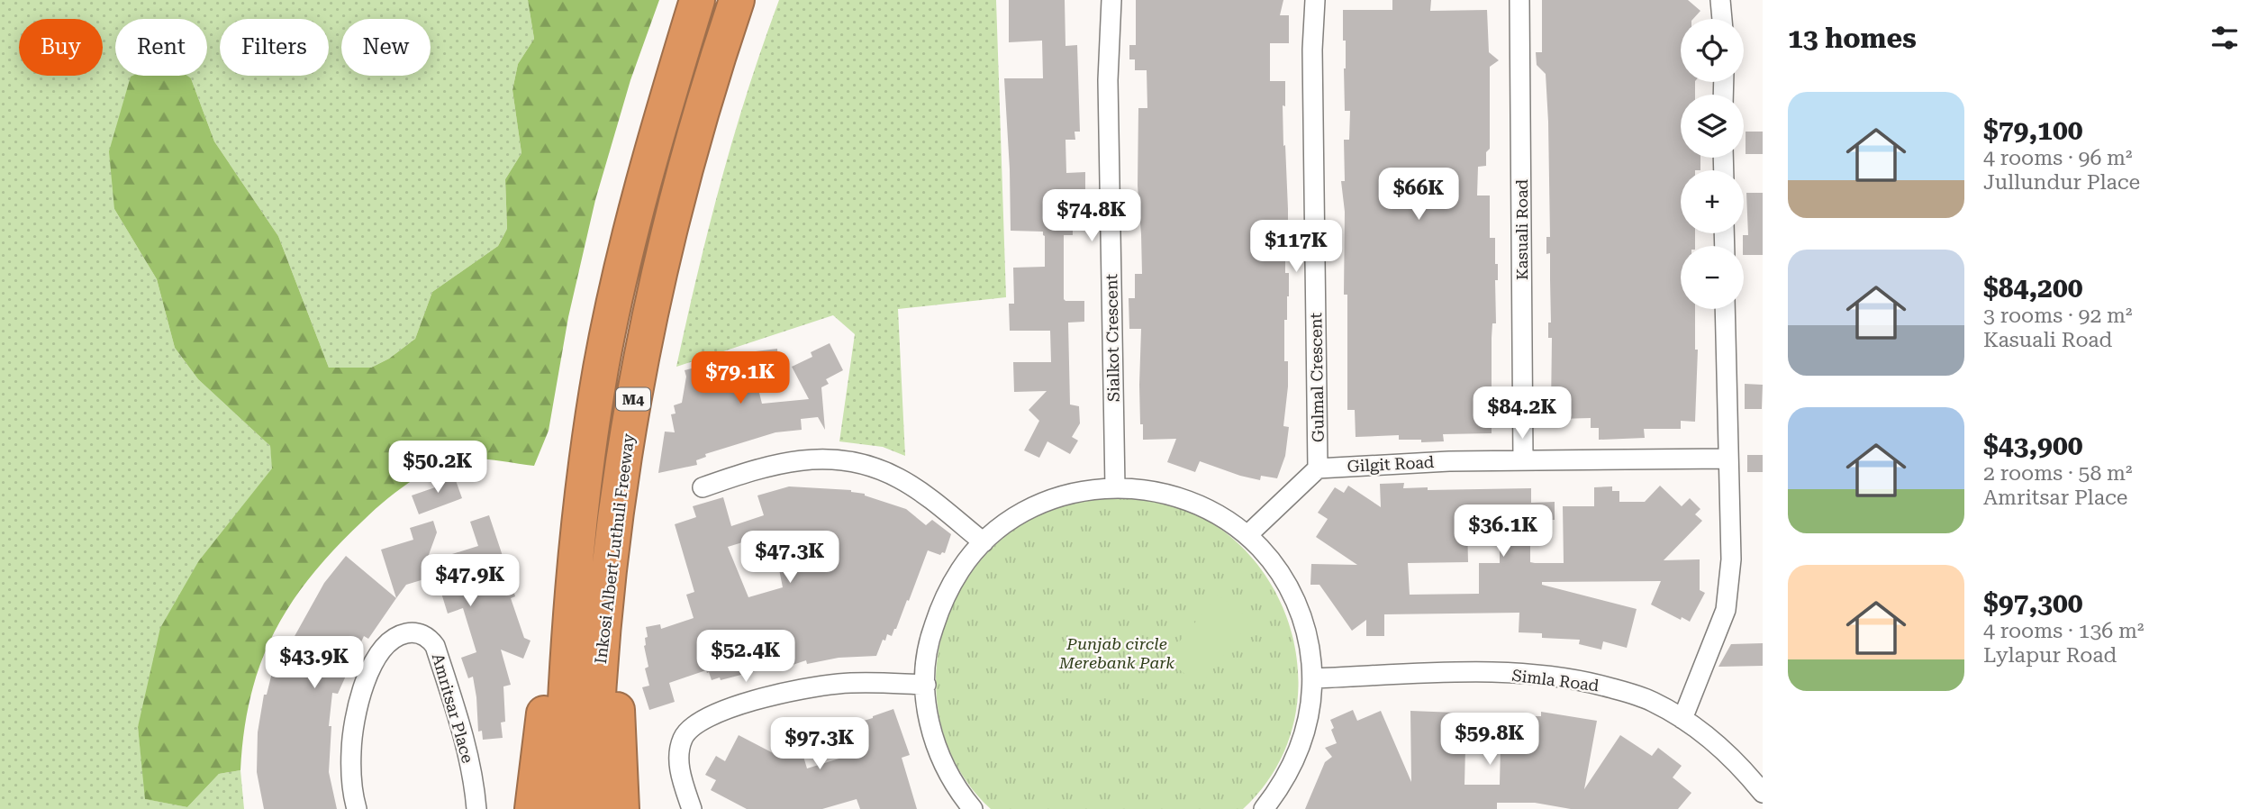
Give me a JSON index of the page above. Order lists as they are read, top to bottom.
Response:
{
  "streets": {
    "highway": ["M4", "Inkosi Albert Luthuli Freeway"],
    "street": [
      "Kasuali Road",
      "Sialkot Crescent",
      "Gulmal Crescent",
      "Gilgit Road",
      "Simla Road",
      "Amritsar Place"
    ]
  },
  "crossings": [
    ["Kasuali Road", "Gilgit Road"],
    ["Gulmal Crescent", "Gilgit Road"]
  ],
  "parks": ["Punjab circle Merebank Park"],
  "page": {
    "heading": "13 homes",
    "map_buttons": ["+", "−"],
    "chip": [
      "Buy",
      "Rent",
      "Filters",
      "New"
    ],
    "list": [
      {
        "name": "$79,100",
        "note": "4 rooms · 96 m² · Jullundur Place"
      },
      {
        "name": "$84,200",
        "note": "3 rooms · 92 m² · Kasuali Road"
      },
      {
        "name": "$43,900",
        "note": "2 rooms · 58 m² · Amritsar Place"
      },
      {
        "name": "$97,300",
        "note": "4 rooms · 136 m² · Lylapur Road"
      }
    ],
    "price": [
      "$66K",
      "$74.8K",
      "$117K",
      "$79.1K",
      "$84.2K",
      "$50.2K",
      "$36.1K",
      "$47.3K",
      "$47.9K",
      "$52.4K",
      "$43.9K",
      "$59.8K",
      "$97.3K"
    ]
  }
}
